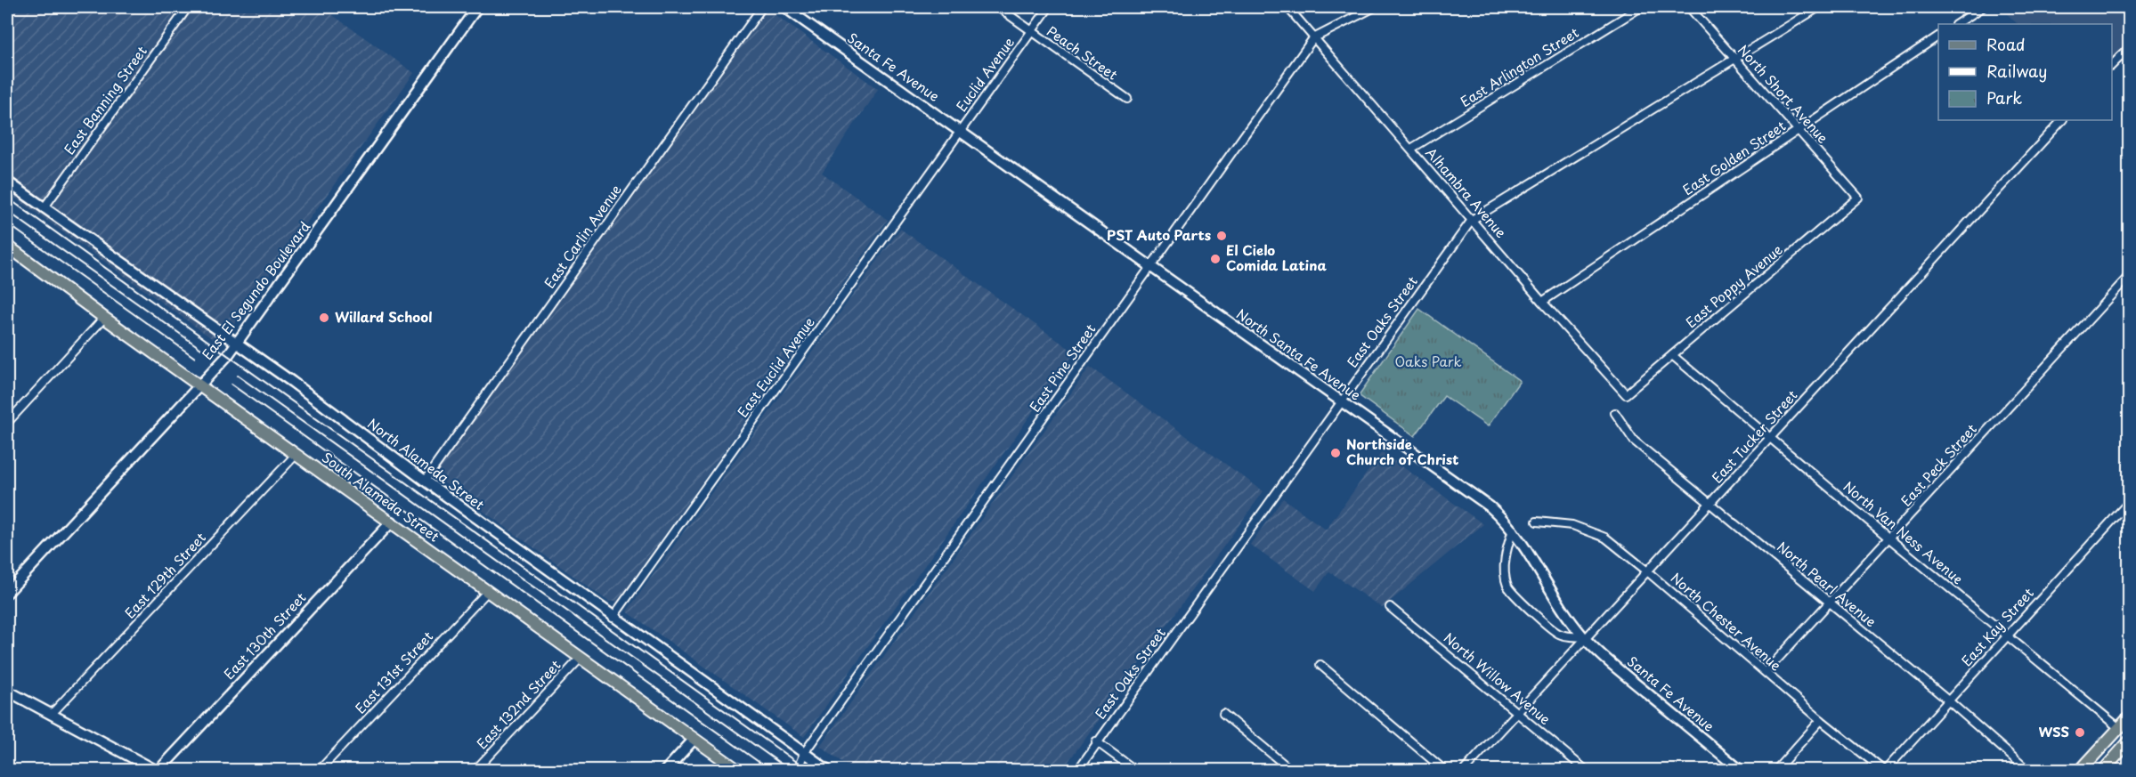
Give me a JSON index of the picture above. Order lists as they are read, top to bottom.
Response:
{
  "streets": {
    "main road": ["South Alameda Street"],
    "street": [
      "Peach Street",
      "Santa Fe Avenue",
      "East Arlington Street",
      "Euclid Avenue",
      "North Short Avenue",
      "East Banning Street",
      "East Golden Street",
      "Alhambra Avenue",
      "East Carlin Avenue",
      "East Poppy Avenue",
      "East El Segundo Boulevard",
      "East Oaks Street",
      "North Santa Fe Avenue",
      "East Euclid Avenue",
      "East Pine Street",
      "East Tucker Street",
      "North Alameda Street",
      "East Peck Street",
      "North Van Ness Avenue",
      "East 129th Street",
      "North Pearl Avenue",
      "North Chester Avenue",
      "East Kay Street",
      "East 130th Street",
      "East 131st Street",
      "North Willow Avenue",
      "East 132nd Street"
    ]
  },
  "crossings": [
    ["Peach Street", "Euclid Avenue"],
    ["Santa Fe Avenue", "Euclid Avenue"],
    ["Santa Fe Avenue", "North Santa Fe Avenue"],
    ["Santa Fe Avenue", "East Euclid Avenue"],
    ["Santa Fe Avenue", "East Tucker Street"],
    ["East Arlington Street", "Alhambra Avenue"],
    ["Euclid Avenue", "North Santa Fe Avenue"],
    ["Euclid Avenue", "East Euclid Avenue"],
    ["North Short Avenue", "East Golden Street"],
    ["North Short Avenue", "East Poppy Avenue"],
    ["North Short Avenue", "East Oaks Street"],
    ["East Banning Street", "North Alameda Street"],
    ["East Golden Street", "Alhambra Avenue"],
    ["Alhambra Avenue", "East Poppy Avenue"],
    ["Alhambra Avenue", "East Oaks Street"],
    ["Alhambra Avenue", "East Pine Street"],
    ["East Carlin Avenue", "North Alameda Street"],
    ["East Poppy Avenue", "North Van Ness Avenue"],
    ["East El Segundo Boulevard", "North Alameda Street"],
    ["East El Segundo Boulevard", "South Alameda Street"],
    ["East Oaks Street", "North Santa Fe Avenue"],
    ["North Santa Fe Avenue", "East Euclid Avenue"],
    ["North Santa Fe Avenue", "East Pine Street"],
    ["North Santa Fe Avenue", "East Tucker Street"],
    ["East Euclid Avenue", "North Alameda Street"],
    ["East Pine Street", "North Alameda Street"],
    ["East Tucker Street", "North Van Ness Avenue"],
    ["East Tucker Street", "North Pearl Avenue"],
    ["East Tucker Street", "North Chester Avenue"],
    ["East Tucker Street", "North Willow Avenue"],
    ["East Peck Street", "North Van Ness Avenue"],
    ["East Peck Street", "North Pearl Avenue"],
    ["East Peck Street", "North Chester Avenue"],
    ["South Alameda Street", "East 129th Street"],
    ["South Alameda Street", "East 130th Street"],
    ["South Alameda Street", "East 131st Street"],
    ["South Alameda Street", "East 132nd Street"],
    ["North Van Ness Avenue", "East Kay Street"],
    ["North Pearl Avenue", "East Kay Street"],
    ["North Chester Avenue", "East Kay Street"]
  ],
  "parks": ["Oaks Park"],
  "places": [
    "PST Auto Parts",
    "El Cielo Comida Latina",
    "Willard School",
    "Northside Church of Christ",
    "WSS"
  ],
  "legend": ["Road", "Railway", "Park"]
}
